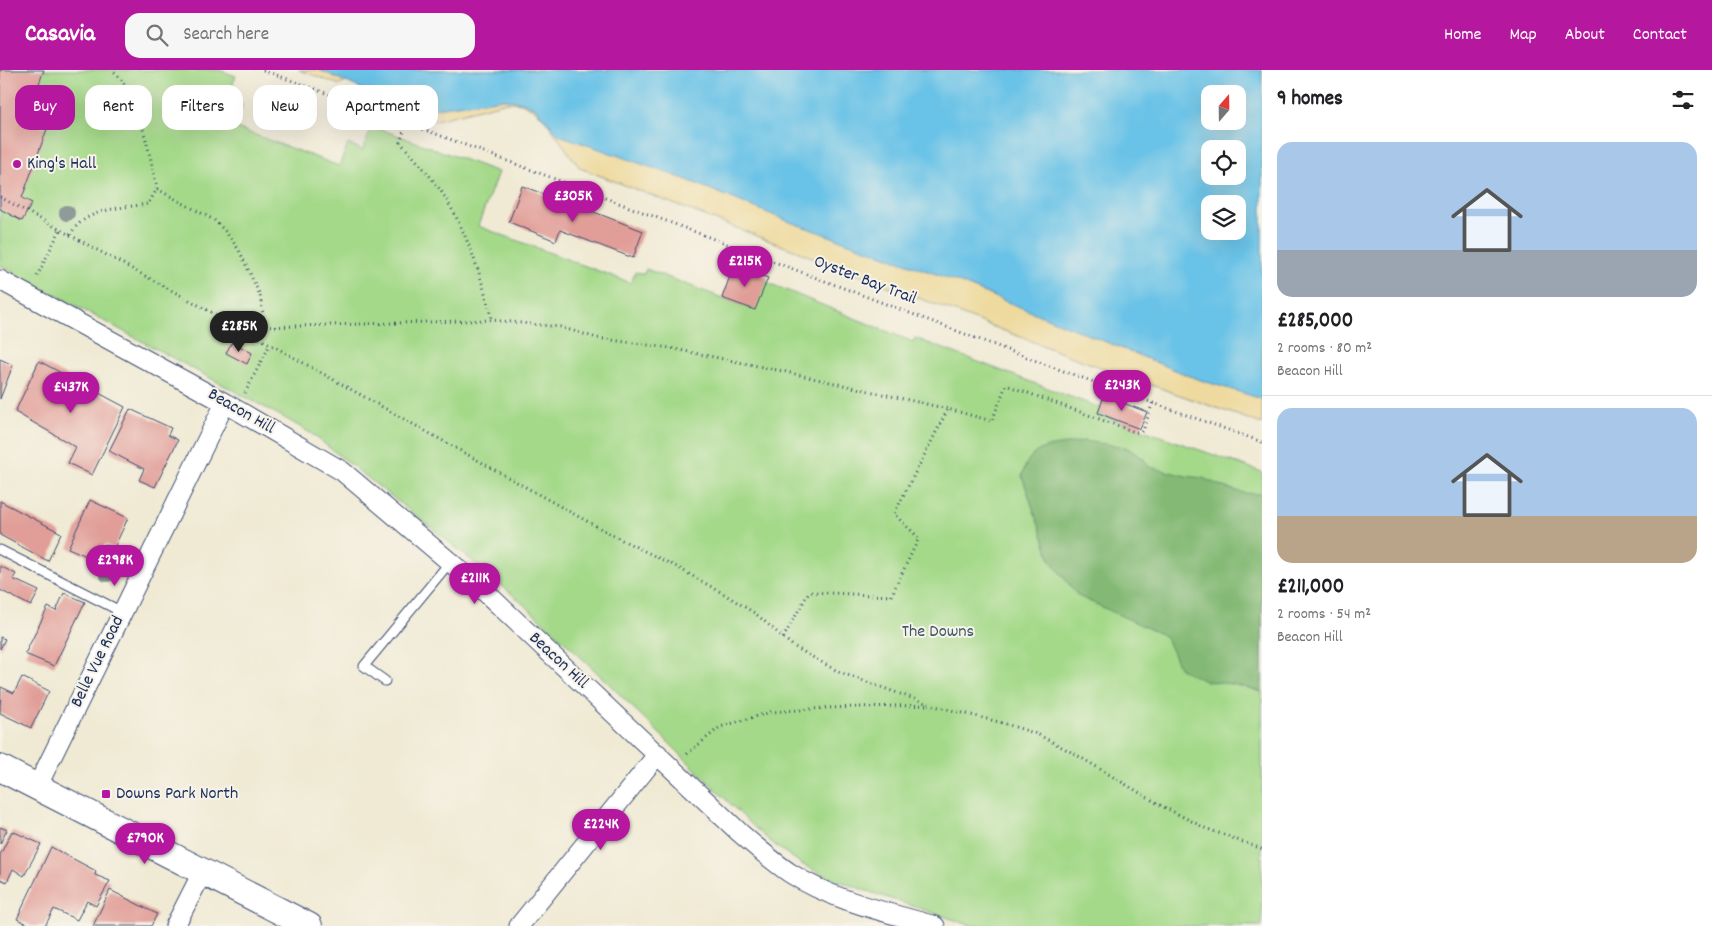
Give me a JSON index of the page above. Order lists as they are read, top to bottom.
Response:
{
  "streets": {
    "street": ["Beacon Hill", "Belle Vue Road"],
    "path": ["Oyster Bay Trail"]
  },
  "crossings": [
    ["Beacon Hill", "Belle Vue Road"]
  ],
  "parks": ["The Downs"],
  "places": {
    "other": ["King's Hall"],
    "transit": ["Downs Park North"]
  },
  "north": "top",
  "page": {
    "header": "Casavia",
    "search": "Search here",
    "nav": [
      "Home",
      "Map",
      "About",
      "Contact"
    ],
    "heading": "9 homes",
    "chip": [
      "Buy",
      "Rent",
      "Filters",
      "New",
      "Apartment"
    ],
    "list": [
      {
        "name": "£285,000",
        "note": "2 rooms · 80 m² · Beacon Hill"
      },
      {
        "name": "£211,000",
        "note": "2 rooms · 54 m² · Beacon Hill"
      }
    ],
    "price": [
      "£305K",
      "£215K",
      "£285K",
      "£243K",
      "£437K",
      "£298K",
      "£211K",
      "£224K",
      "£790K"
    ]
  }
}
